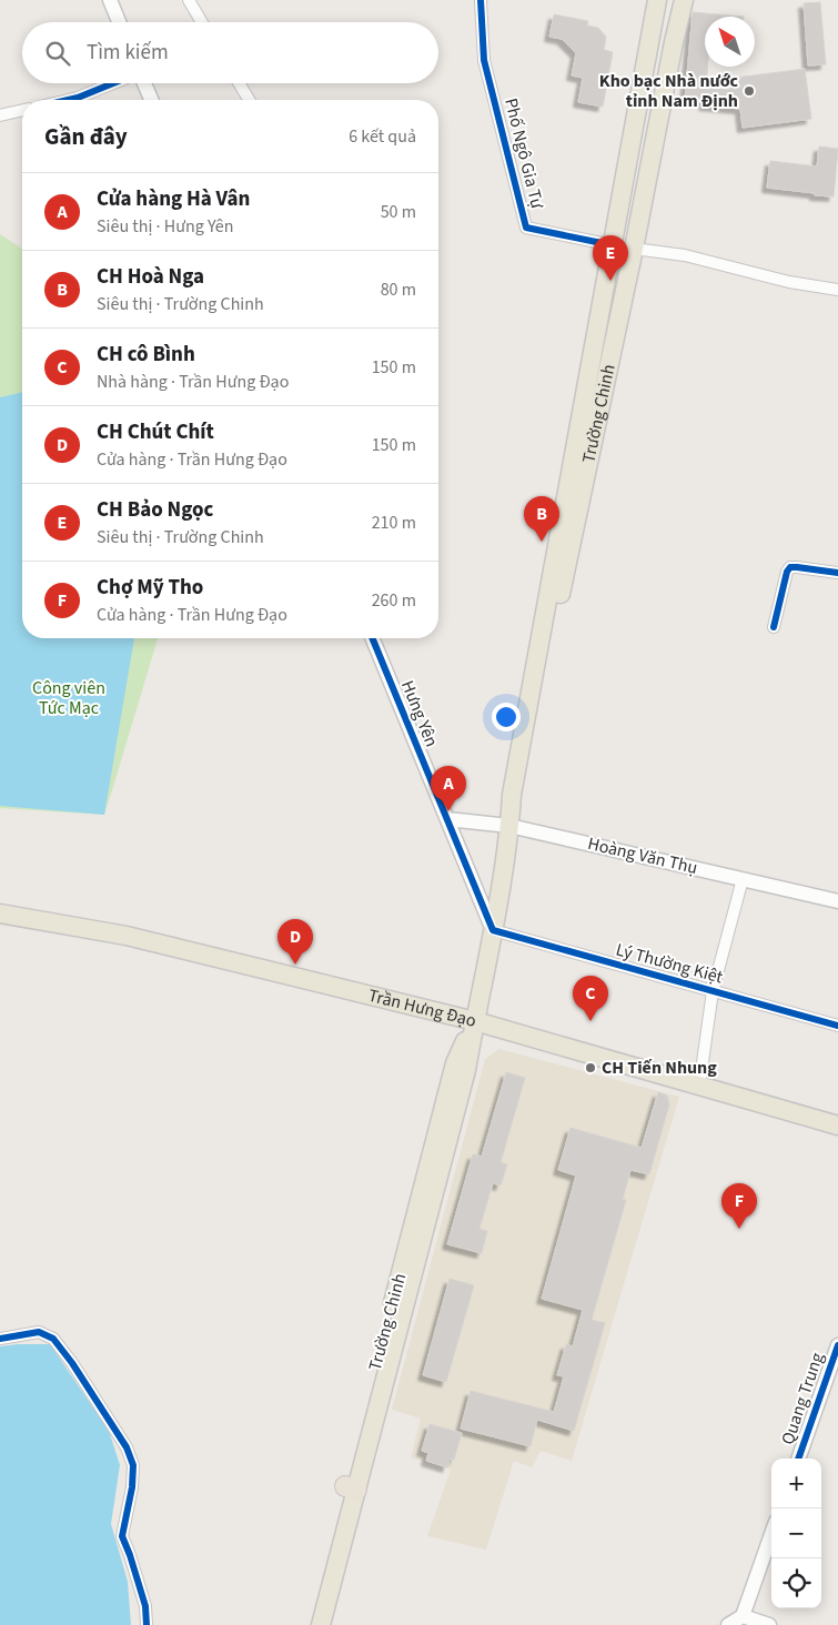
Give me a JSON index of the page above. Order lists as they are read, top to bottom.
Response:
{
  "streets": {
    "main road": ["Trường Chinh", "Trần Hưng Đạo"],
    "street": [
      "Phố Ngô Gia Tự",
      "Hưng Yên",
      "Hoàng Văn Thụ",
      "Lý Thường Kiệt",
      "Quang Trung"
    ]
  },
  "crossings": [
    ["Phố Ngô Gia Tự", "Trường Chinh"],
    ["Trường Chinh", "Hưng Yên"],
    ["Trường Chinh", "Hoàng Văn Thụ"],
    ["Trường Chinh", "Lý Thường Kiệt"],
    ["Trường Chinh", "Trần Hưng Đạo"],
    ["Hưng Yên", "Hoàng Văn Thụ"],
    ["Hưng Yên", "Lý Thường Kiệt"]
  ],
  "parks": ["Công viên Tức Mạc"],
  "places": ["Kho bạc Nhà nước tỉnh Nam Định", "CH Tiến Nhung"],
  "north": "top left",
  "page": {
    "search": "Tìm kiếm",
    "heading": ["Gần đây", "6 kết quả"],
    "list": [
      {
        "mark": "A",
        "name": "Cửa hàng Hà Vân",
        "note": "Siêu thị · Hưng Yên",
        "value": "50 m"
      },
      {
        "mark": "B",
        "name": "CH Hoà Nga",
        "note": "Siêu thị · Trường Chinh",
        "value": "80 m"
      },
      {
        "mark": "C",
        "name": "CH cô Bình",
        "note": "Nhà hàng · Trần Hưng Đạo",
        "value": "150 m"
      },
      {
        "mark": "D",
        "name": "CH Chút Chít",
        "note": "Cửa hàng · Trần Hưng Đạo",
        "value": "150 m"
      },
      {
        "mark": "E",
        "name": "CH Bảo Ngọc",
        "note": "Siêu thị · Trường Chinh",
        "value": "210 m"
      },
      {
        "mark": "F",
        "name": "Chợ Mỹ Tho",
        "note": "Cửa hàng · Trần Hưng Đạo",
        "value": "260 m"
      }
    ],
    "pins": [
      "E",
      "B",
      "A",
      "D",
      "C",
      "F"
    ],
    "map_buttons": ["+", "−"]
  }
}
